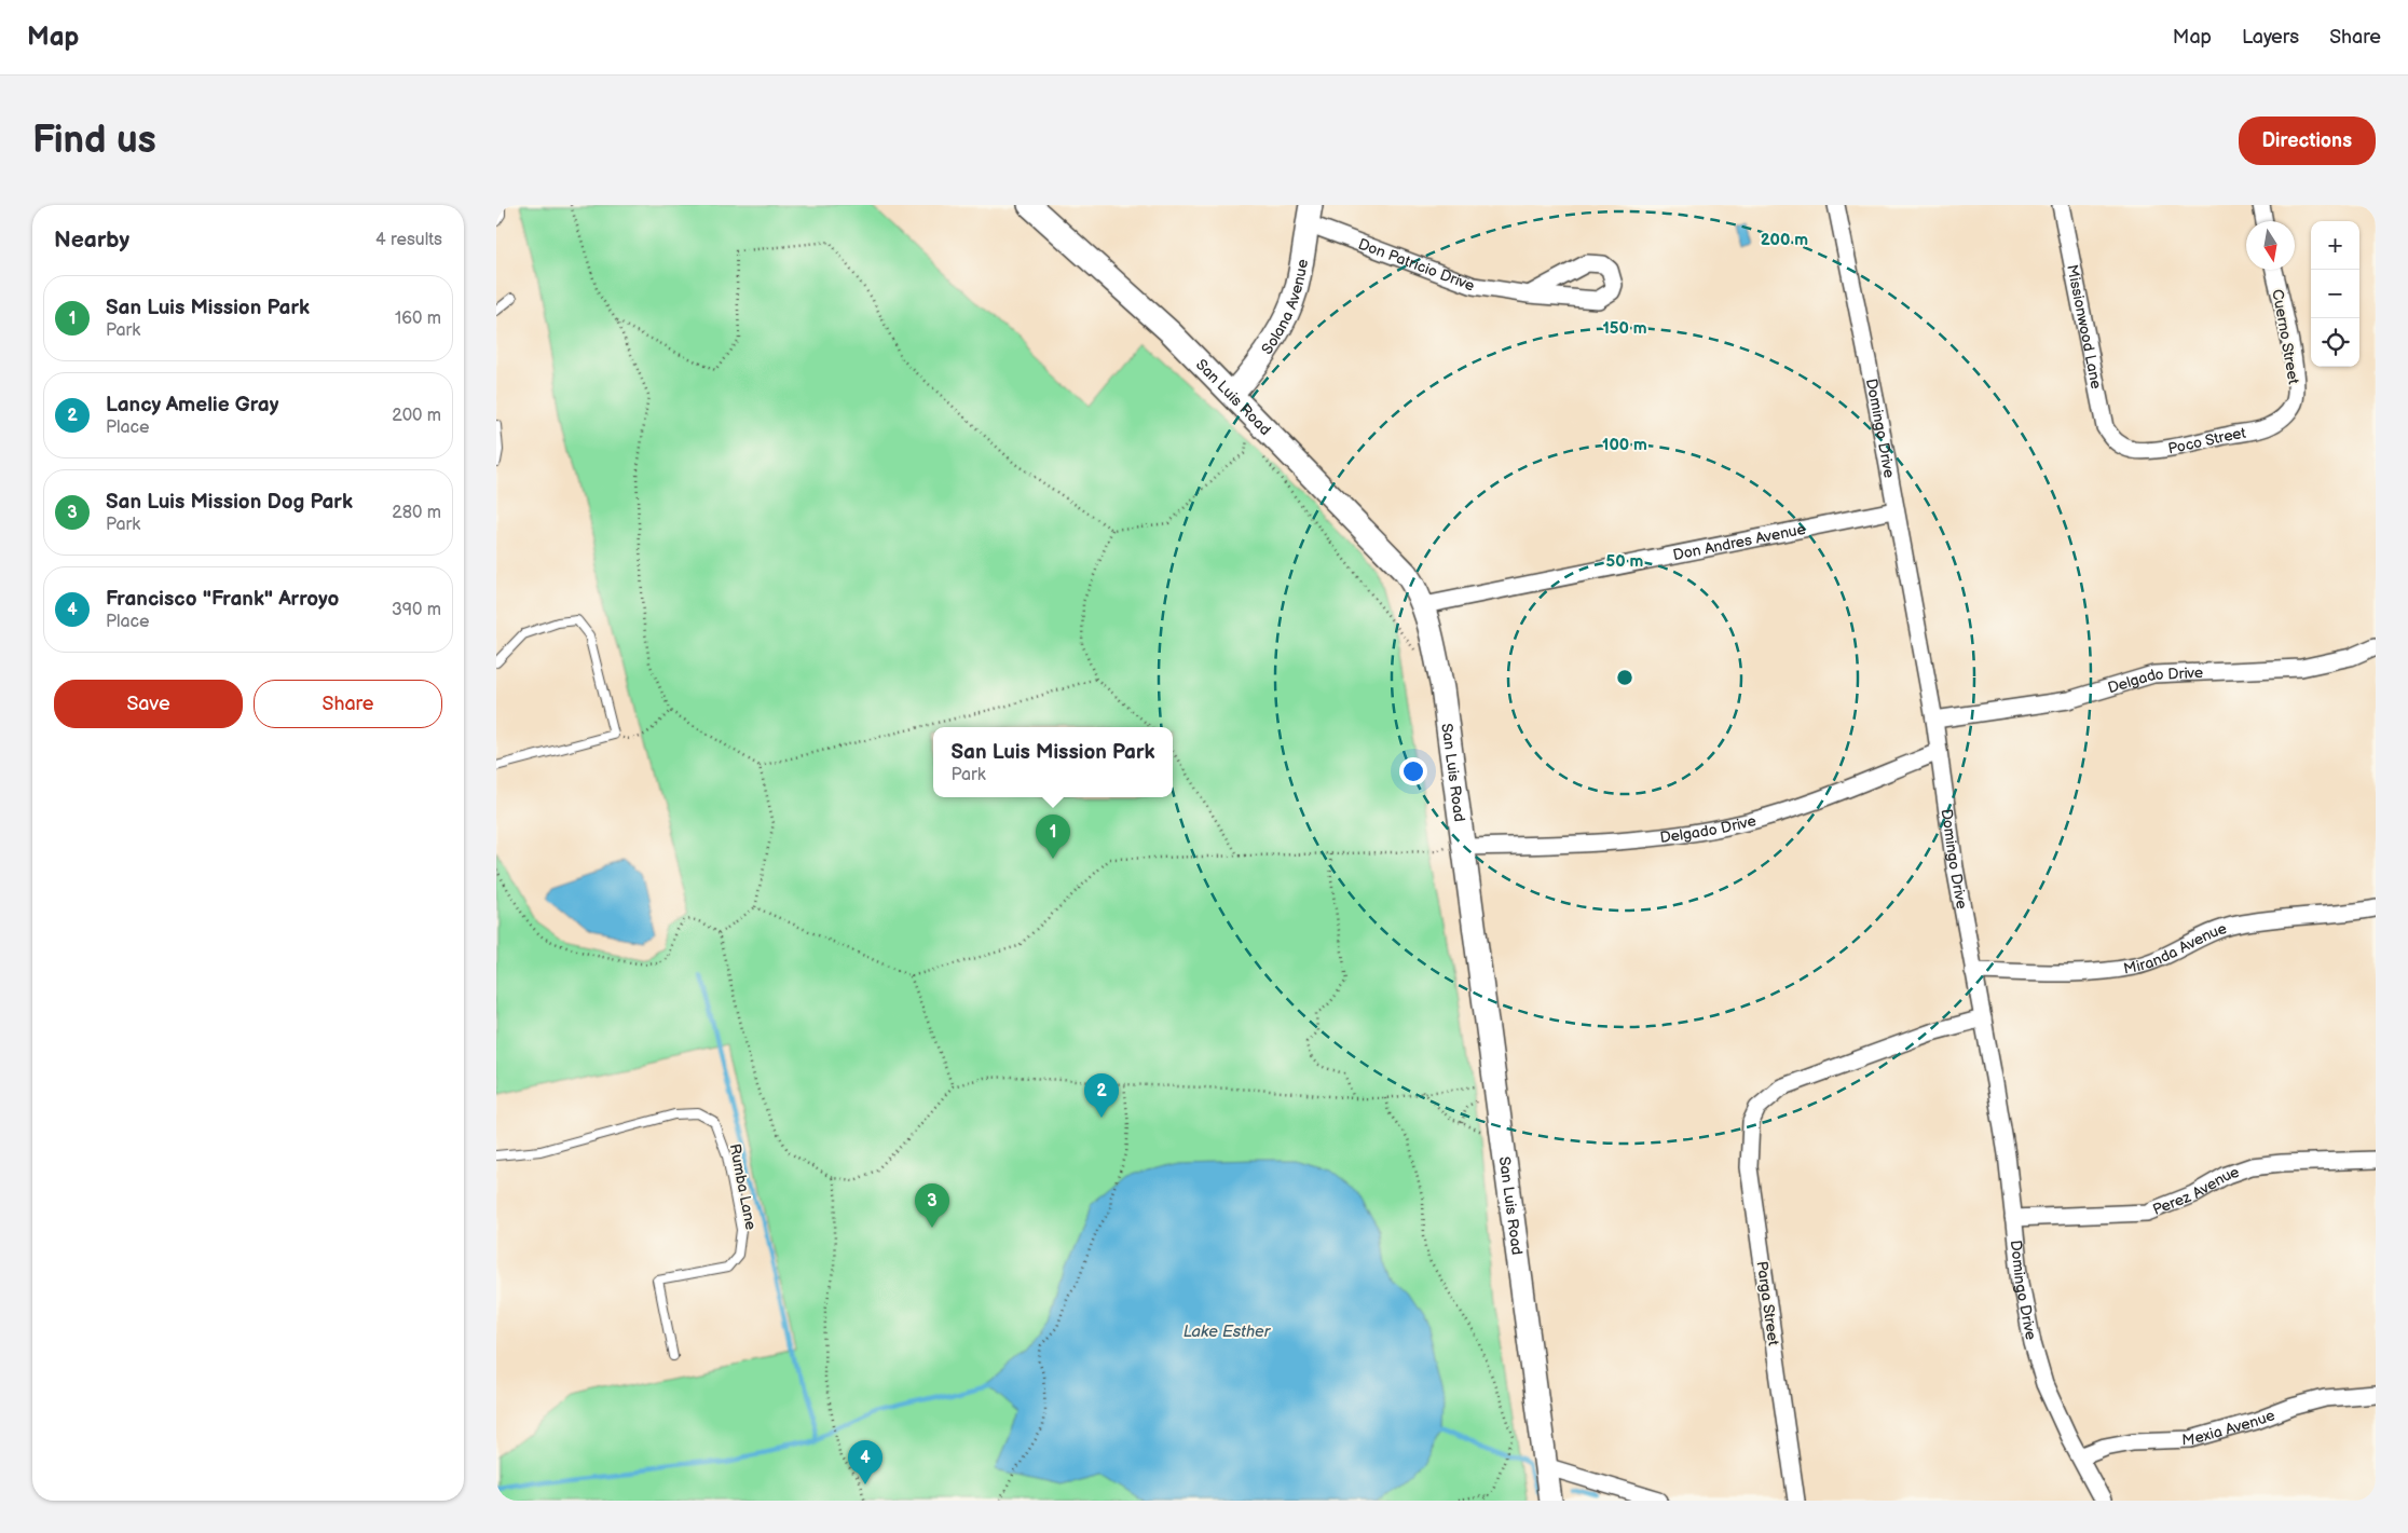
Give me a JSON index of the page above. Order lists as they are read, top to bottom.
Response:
{
  "streets": {
    "street": [
      "Don Patricio Drive",
      "Solana Avenue",
      "Missionwood Lane",
      "Cuerno Street",
      "San Luis Road",
      "Domingo Drive",
      "Poco Street",
      "Don Andres Avenue",
      "Delgado Drive",
      "Miranda Avenue",
      "Perez Avenue",
      "Parga Street",
      "Mexia Avenue"
    ],
    "lane": ["Rumba Lane"]
  },
  "crossings": [
    ["Don Patricio Drive", "Solana Avenue"],
    ["Solana Avenue", "San Luis Road"],
    ["Missionwood Lane", "Poco Street"],
    ["Cuerno Street", "Poco Street"],
    ["San Luis Road", "Don Andres Avenue"],
    ["San Luis Road", "Delgado Drive"],
    ["Domingo Drive", "Don Andres Avenue"],
    ["Domingo Drive", "Delgado Drive"],
    ["Domingo Drive", "Miranda Avenue"],
    ["Domingo Drive", "Perez Avenue"],
    ["Domingo Drive", "Parga Street"],
    ["Domingo Drive", "Mexia Avenue"]
  ],
  "water": ["Lake Esther"],
  "north": "bottom",
  "page": {
    "header": "Map",
    "nav": ["Map", "Layers", "Share"],
    "buttons": [
      "Directions",
      ["Save", "Share"]
    ],
    "title": "Find us",
    "heading": ["Nearby", "4 results"],
    "map_buttons": ["+", "−"],
    "list": [
      {
        "mark": "1",
        "name": "San Luis Mission Park",
        "note": "Park",
        "value": "160 m"
      },
      {
        "mark": "2",
        "name": "Lancy Amelie Gray",
        "note": "Place",
        "value": "200 m"
      },
      {
        "mark": "3",
        "name": "San Luis Mission Dog Park",
        "note": "Park",
        "value": "280 m"
      },
      {
        "mark": "4",
        "name": "Francisco \"Frank\" Arroyo",
        "note": "Place",
        "value": "390 m"
      }
    ],
    "popup": ["San Luis Mission Park", "Park"],
    "pins": [
      "1",
      "2",
      "3",
      "4"
    ]
  },
  "rings": [
    "200 m",
    "150 m",
    "100 m",
    "50 m"
  ]
}
